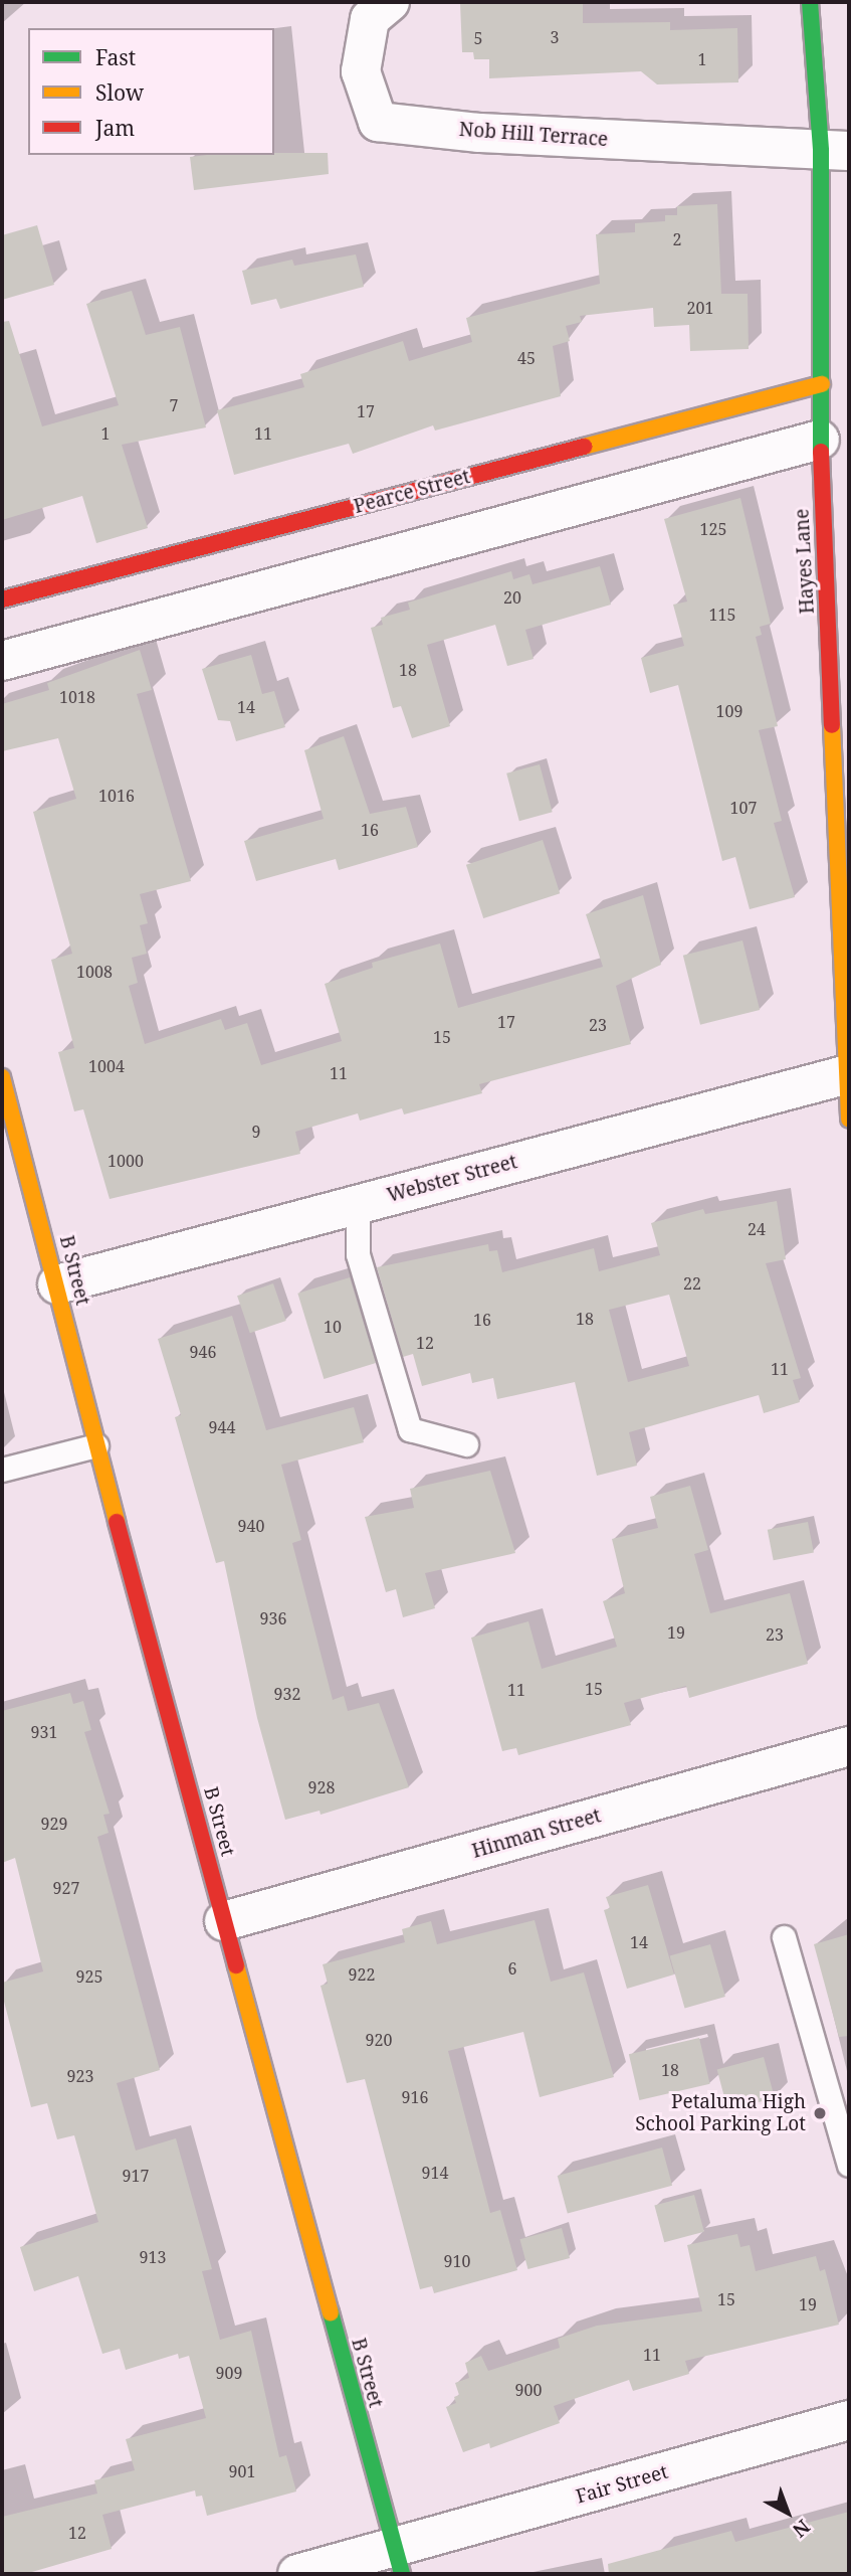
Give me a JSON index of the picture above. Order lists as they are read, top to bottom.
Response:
{
  "streets": {
    "street": [
      "Nob Hill Terrace",
      "Pearce Street",
      "Hayes Lane",
      "Webster Street",
      "B Street",
      "Hinman Street",
      "Fair Street"
    ]
  },
  "crossings": [
    ["Nob Hill Terrace", "Hayes Lane"],
    ["Pearce Street", "Hayes Lane"],
    ["Hayes Lane", "Webster Street"],
    ["Webster Street", "B Street"],
    ["B Street", "Hinman Street"],
    ["B Street", "Fair Street"]
  ],
  "places": ["Petaluma High School Parking Lot"],
  "house_numbers": [
    "3",
    "5",
    "1",
    "2",
    "201",
    "45",
    "7",
    "17",
    "1",
    "11",
    "125",
    "20",
    "115",
    "18",
    "1018",
    "14",
    "109",
    "1016",
    "107",
    "16",
    "1008",
    "17",
    "23",
    "15",
    "1004",
    "11",
    "9",
    "1000",
    "24",
    "22",
    "18",
    "16",
    "10",
    "12",
    "946",
    "11",
    "944",
    "940",
    "936",
    "19",
    "23",
    "15",
    "11",
    "932",
    "931",
    "928",
    "929",
    "927",
    "14",
    "6",
    "922",
    "925",
    "920",
    "18",
    "923",
    "916",
    "914",
    "917",
    "913",
    "910",
    "15",
    "19",
    "11",
    "909",
    "900",
    "901",
    "12"
  ],
  "legend": ["Fast", "Slow", "Jam"],
  "north": "bottom right"
}
